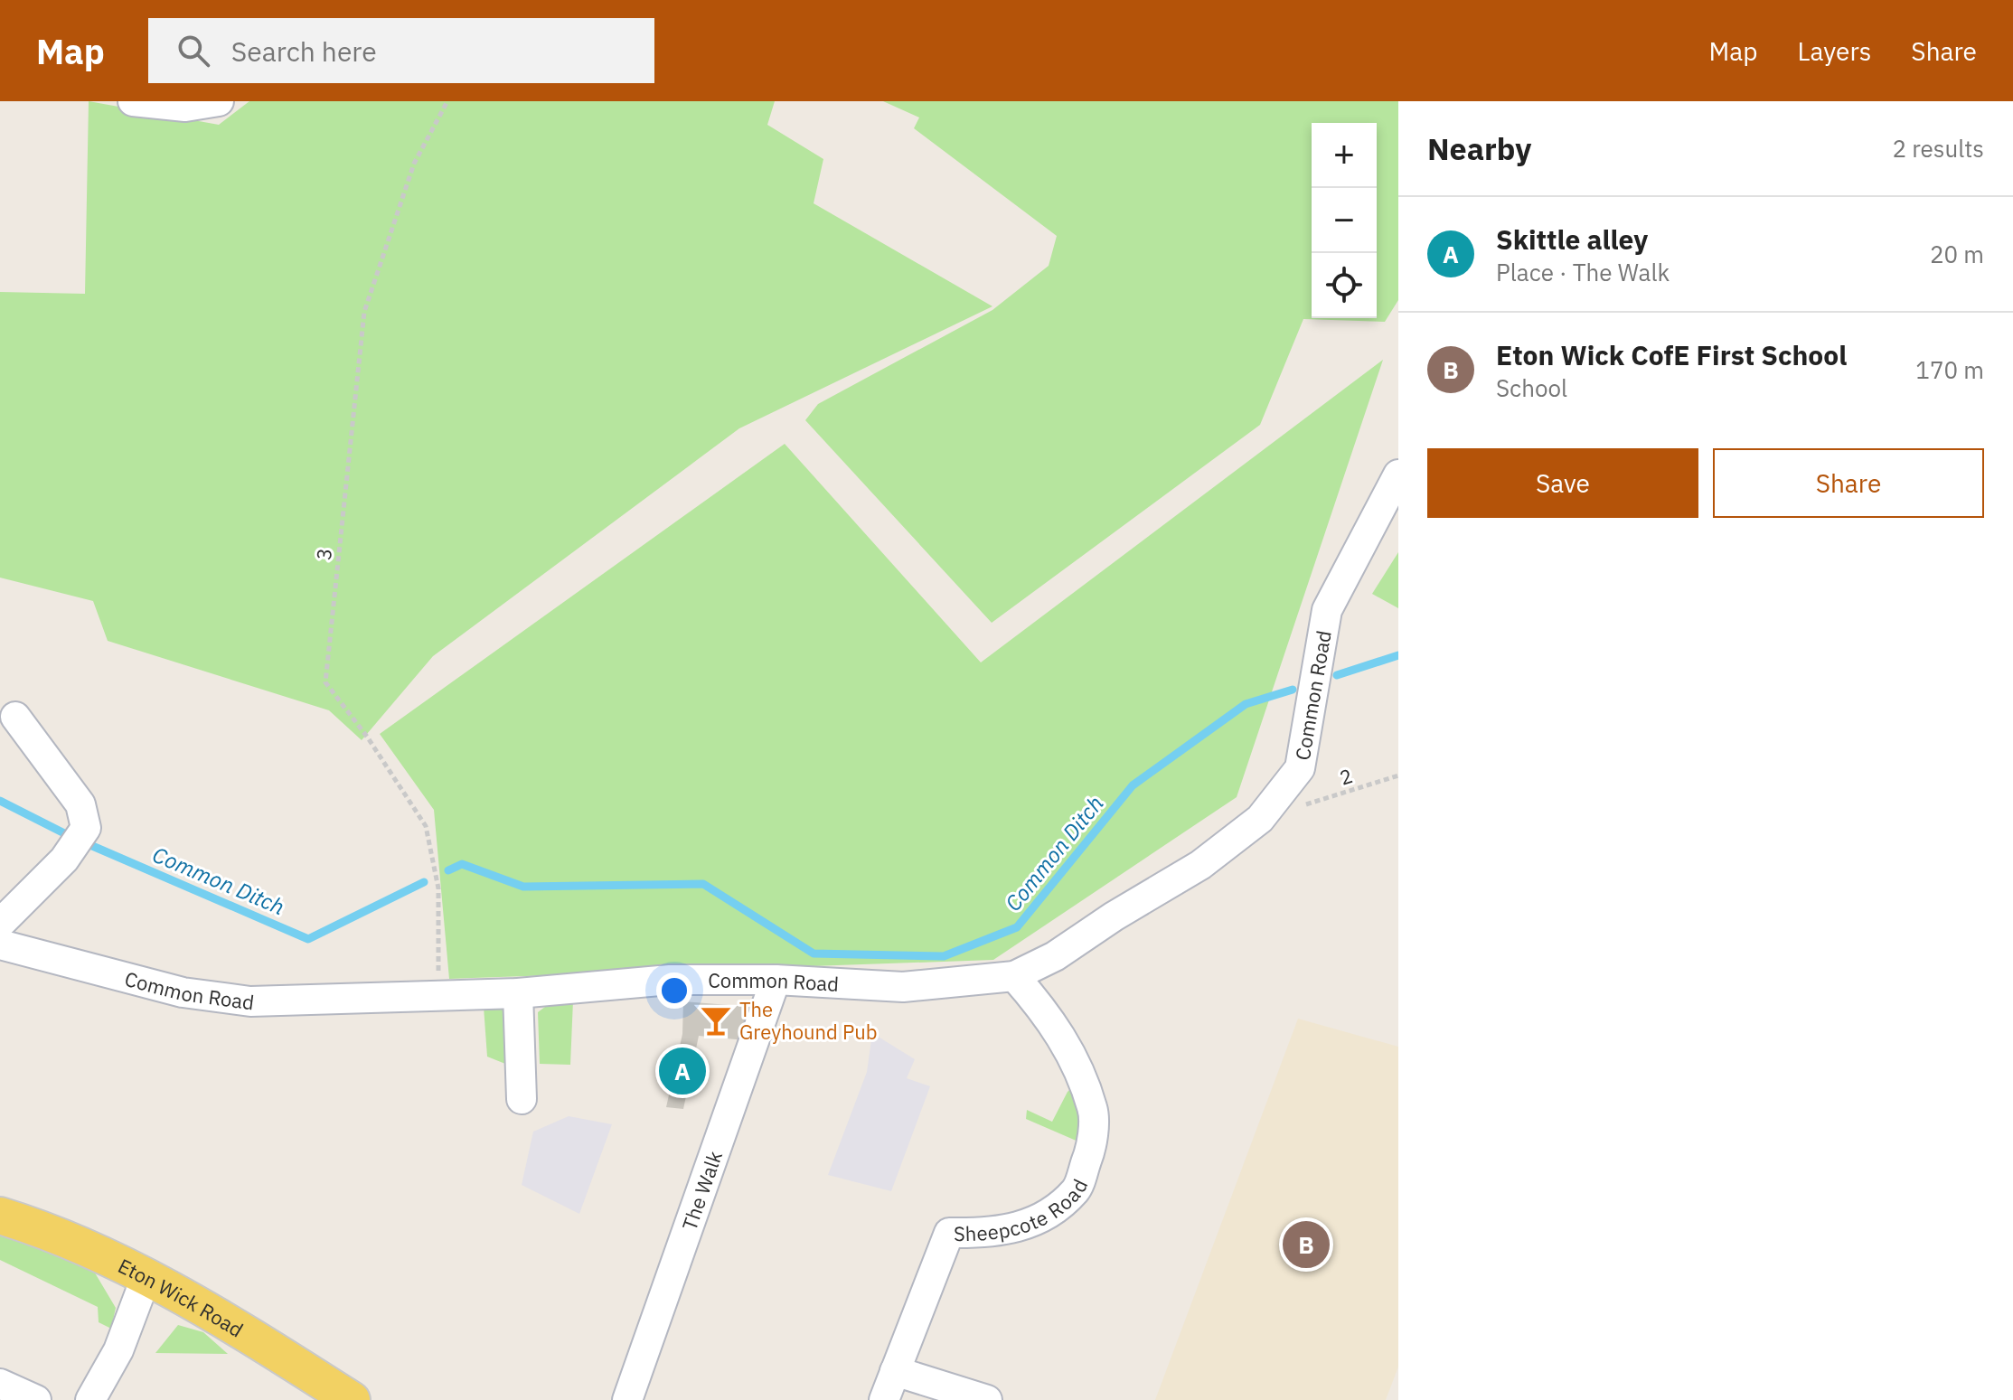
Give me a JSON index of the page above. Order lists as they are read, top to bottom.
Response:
{
  "streets": {
    "main road": ["Eton Wick Road"],
    "street": ["Common Road", "The Walk", "Sheepcote Road"],
    "path": ["3", "2"]
  },
  "crossings": [
    ["3", "Common Road"],
    ["Common Road", "2"],
    ["Common Road", "The Walk"],
    ["Common Road", "Sheepcote Road"]
  ],
  "water": ["Common Ditch"],
  "places": {
    "bar": ["The Greyhound Pub"]
  },
  "page": {
    "header": "Map",
    "search": "Search here",
    "nav": ["Map", "Layers", "Share"],
    "heading": ["Nearby", "2 results"],
    "map_buttons": ["+", "−"],
    "list": [
      {
        "mark": "A",
        "name": "Skittle alley",
        "note": "Place · The Walk",
        "value": "20 m"
      },
      {
        "mark": "B",
        "name": "Eton Wick CofE First School",
        "note": "School",
        "value": "170 m"
      }
    ],
    "buttons": ["Save", "Share"],
    "pins": ["A", "B"]
  }
}
